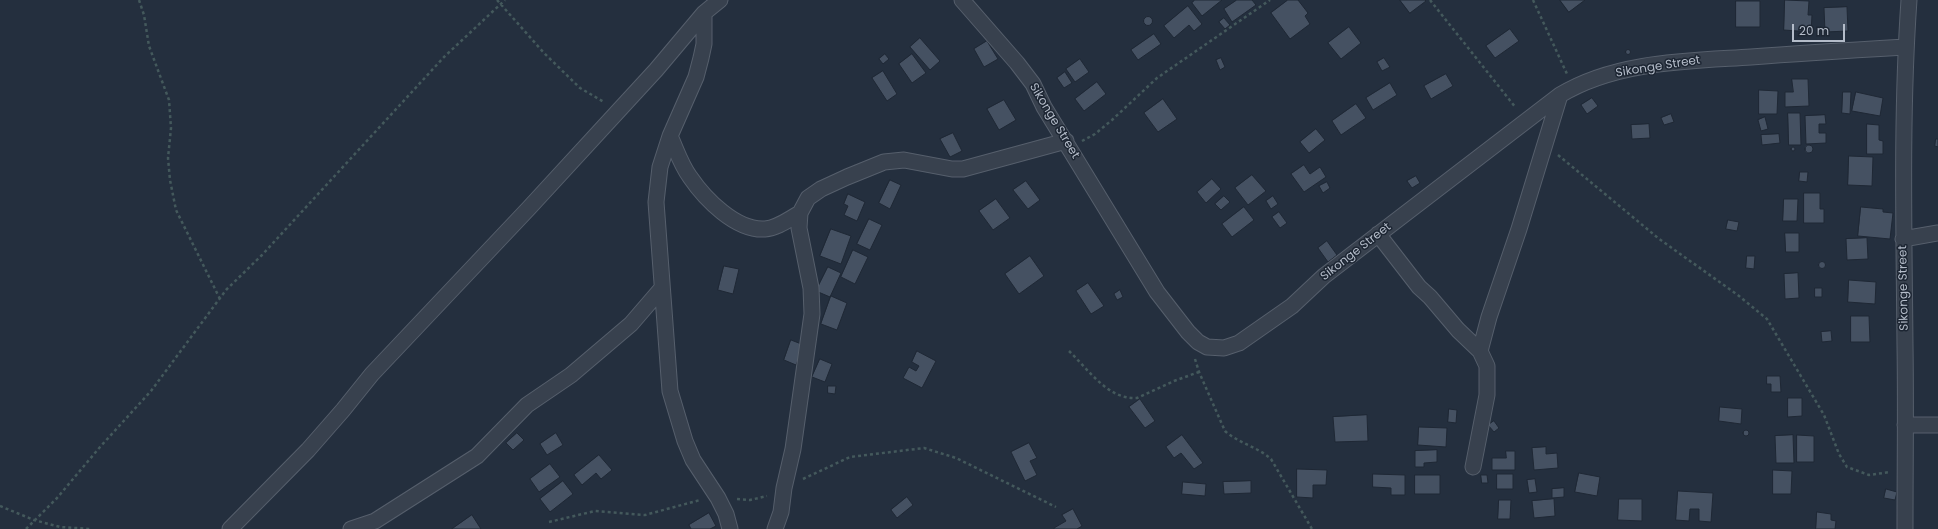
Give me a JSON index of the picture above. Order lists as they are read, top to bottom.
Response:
{
  "streets": {
    "street": ["Sikonge Street"]
  },
  "scale_bar": "20 m"
}
